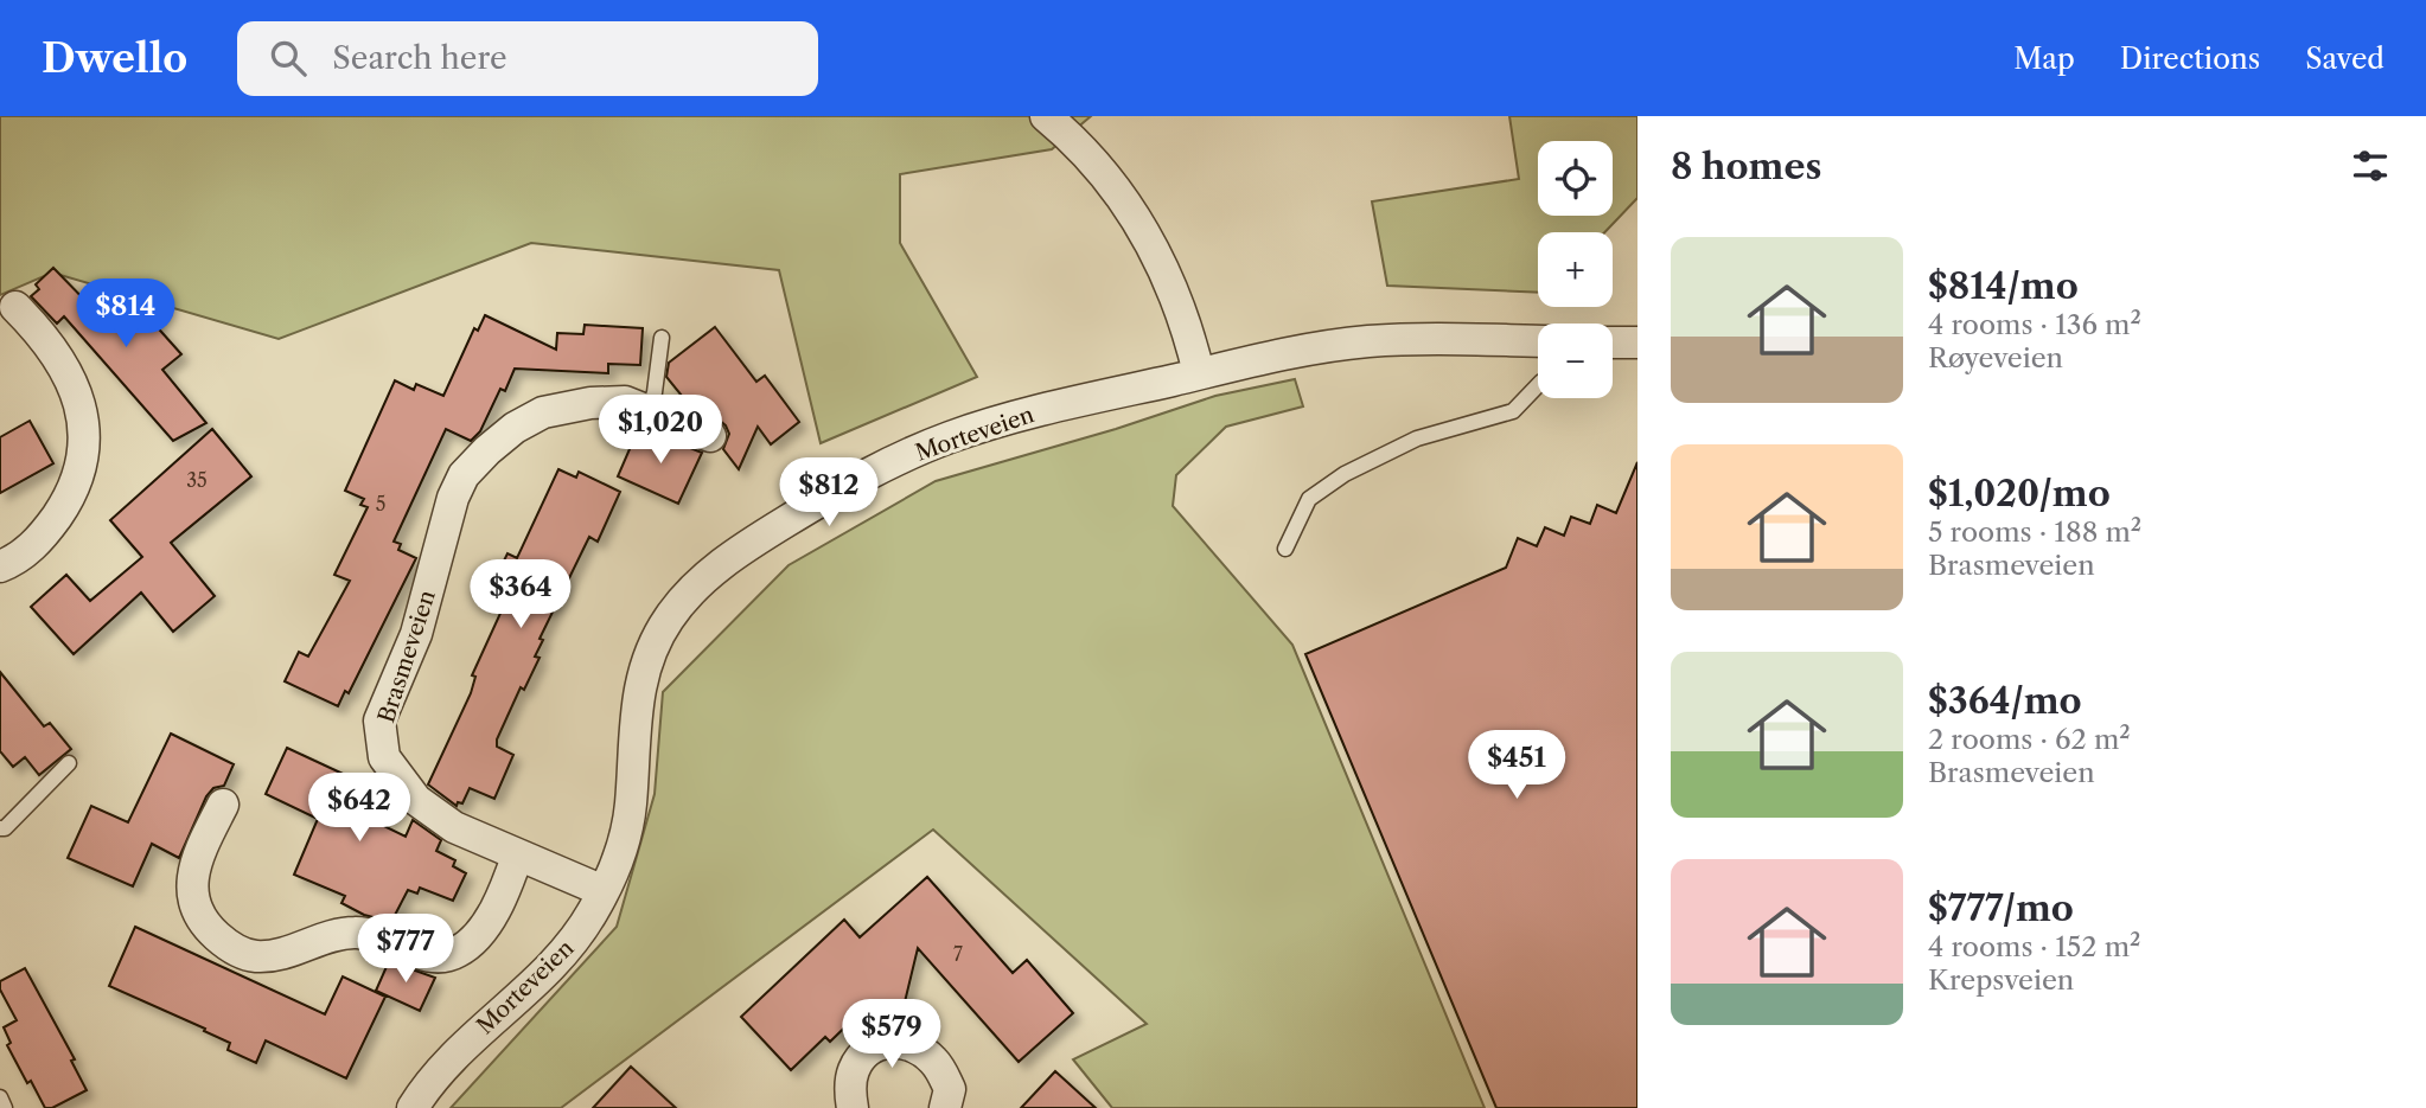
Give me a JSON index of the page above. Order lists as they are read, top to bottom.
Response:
{
  "streets": {
    "street": ["Morteveien", "Brasmeveien"]
  },
  "crossings": [
    ["Morteveien", "Brasmeveien"]
  ],
  "house_numbers": ["35", "5", "7"],
  "page": {
    "header": "Dwello",
    "search": "Search here",
    "nav": ["Map", "Directions", "Saved"],
    "heading": "8 homes",
    "map_buttons": ["+", "−"],
    "list": [
      {
        "name": "$814/mo",
        "note": "4 rooms · 136 m² · Røyeveien"
      },
      {
        "name": "$1,020/mo",
        "note": "5 rooms · 188 m² · Brasmeveien"
      },
      {
        "name": "$364/mo",
        "note": "2 rooms · 62 m² · Brasmeveien"
      },
      {
        "name": "$777/mo",
        "note": "4 rooms · 152 m² · Krepsveien"
      }
    ],
    "price": [
      "$814",
      "$1,020",
      "$812",
      "$364",
      "$451",
      "$642",
      "$777",
      "$579"
    ]
  }
}
